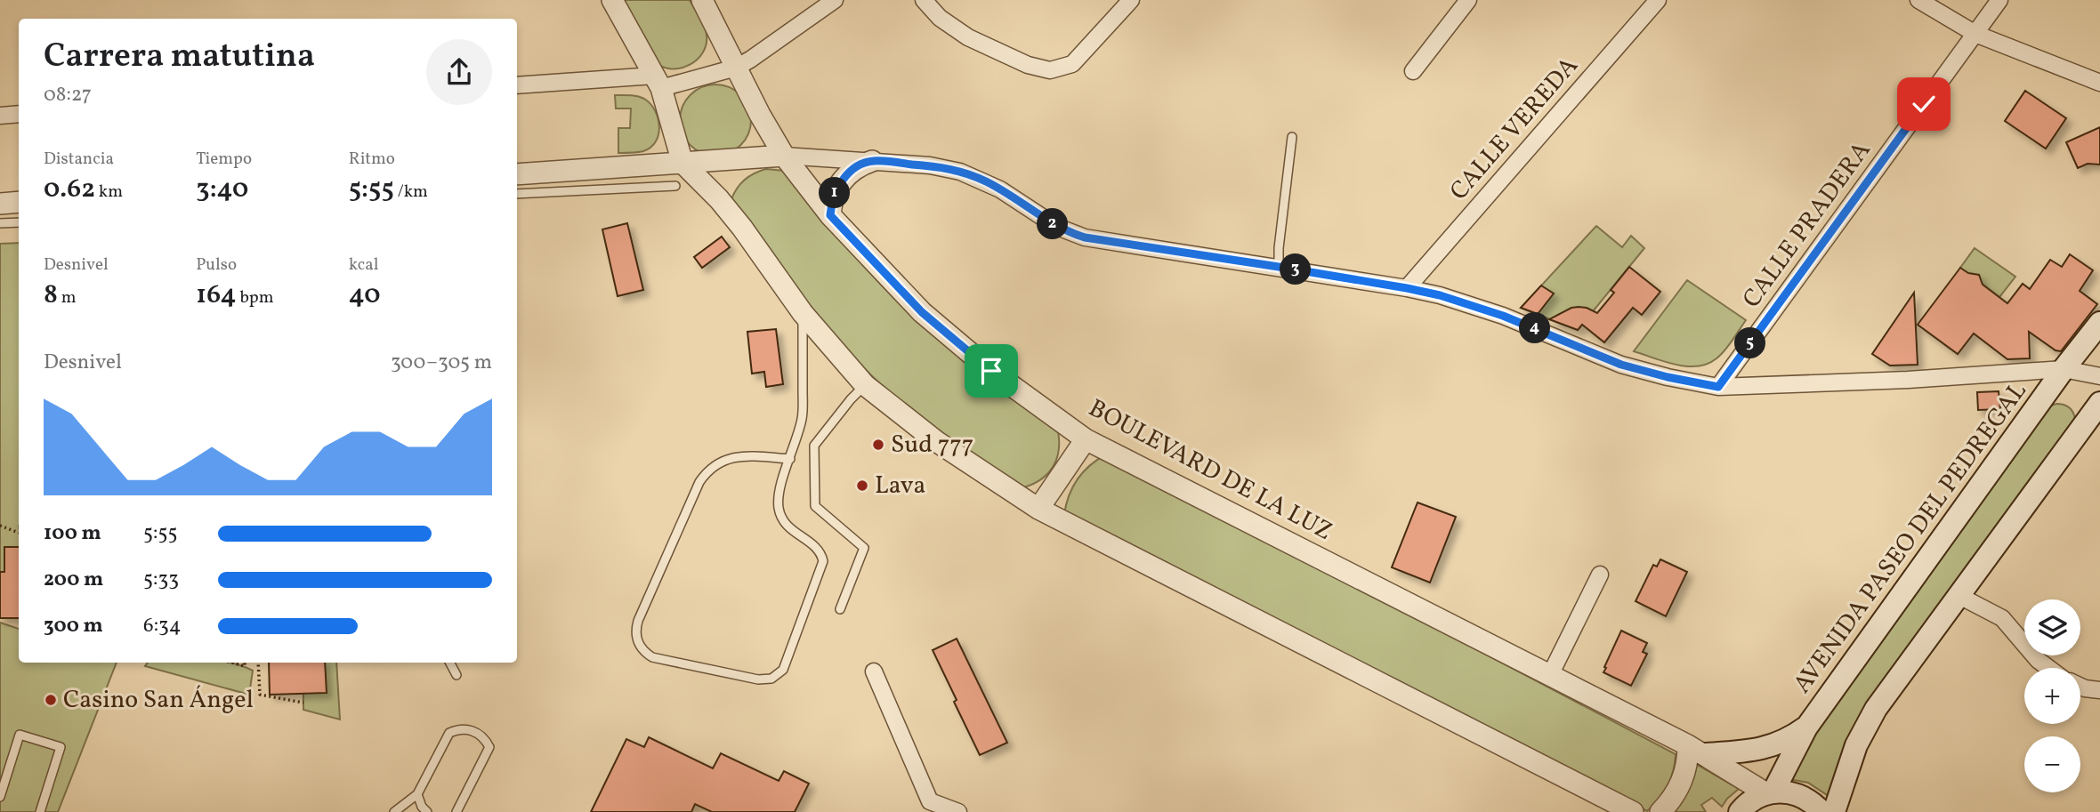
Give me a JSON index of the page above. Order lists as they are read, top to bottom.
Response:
{
  "streets": {
    "main road": ["AVENIDA PASEO DEL PEDREGAL"],
    "street": ["CALLE VEREDA", "CALLE PRADERA", "BOULEVARD DE LA LUZ"]
  },
  "crossings": [
    ["BOULEVARD DE LA LUZ", "AVENIDA PASEO DEL PEDREGAL"]
  ],
  "places": ["Sud 777", "Lava", "Casino San Ángel"],
  "page": {
    "heading": ["Carrera matutina", "08:27"],
    "stats": [
      ["Distancia", "0.62 km"],
      ["Tiempo", "3:40"],
      ["Ritmo", "5:55 /km"],
      ["Desnivel", "8 m"],
      ["Pulso", "164 bpm"],
      ["kcal", "40"]
    ],
    "pins": [
      "1",
      "2",
      "3",
      "4",
      "5"
    ],
    "chart": ["Desnivel", "300–305 m"],
    "list": [
      {
        "name": "100 m",
        "note": "5:55"
      },
      {
        "name": "200 m",
        "note": "5:33"
      },
      {
        "name": "300 m",
        "note": "6:34"
      }
    ],
    "map_buttons": ["+", "−"]
  }
}
